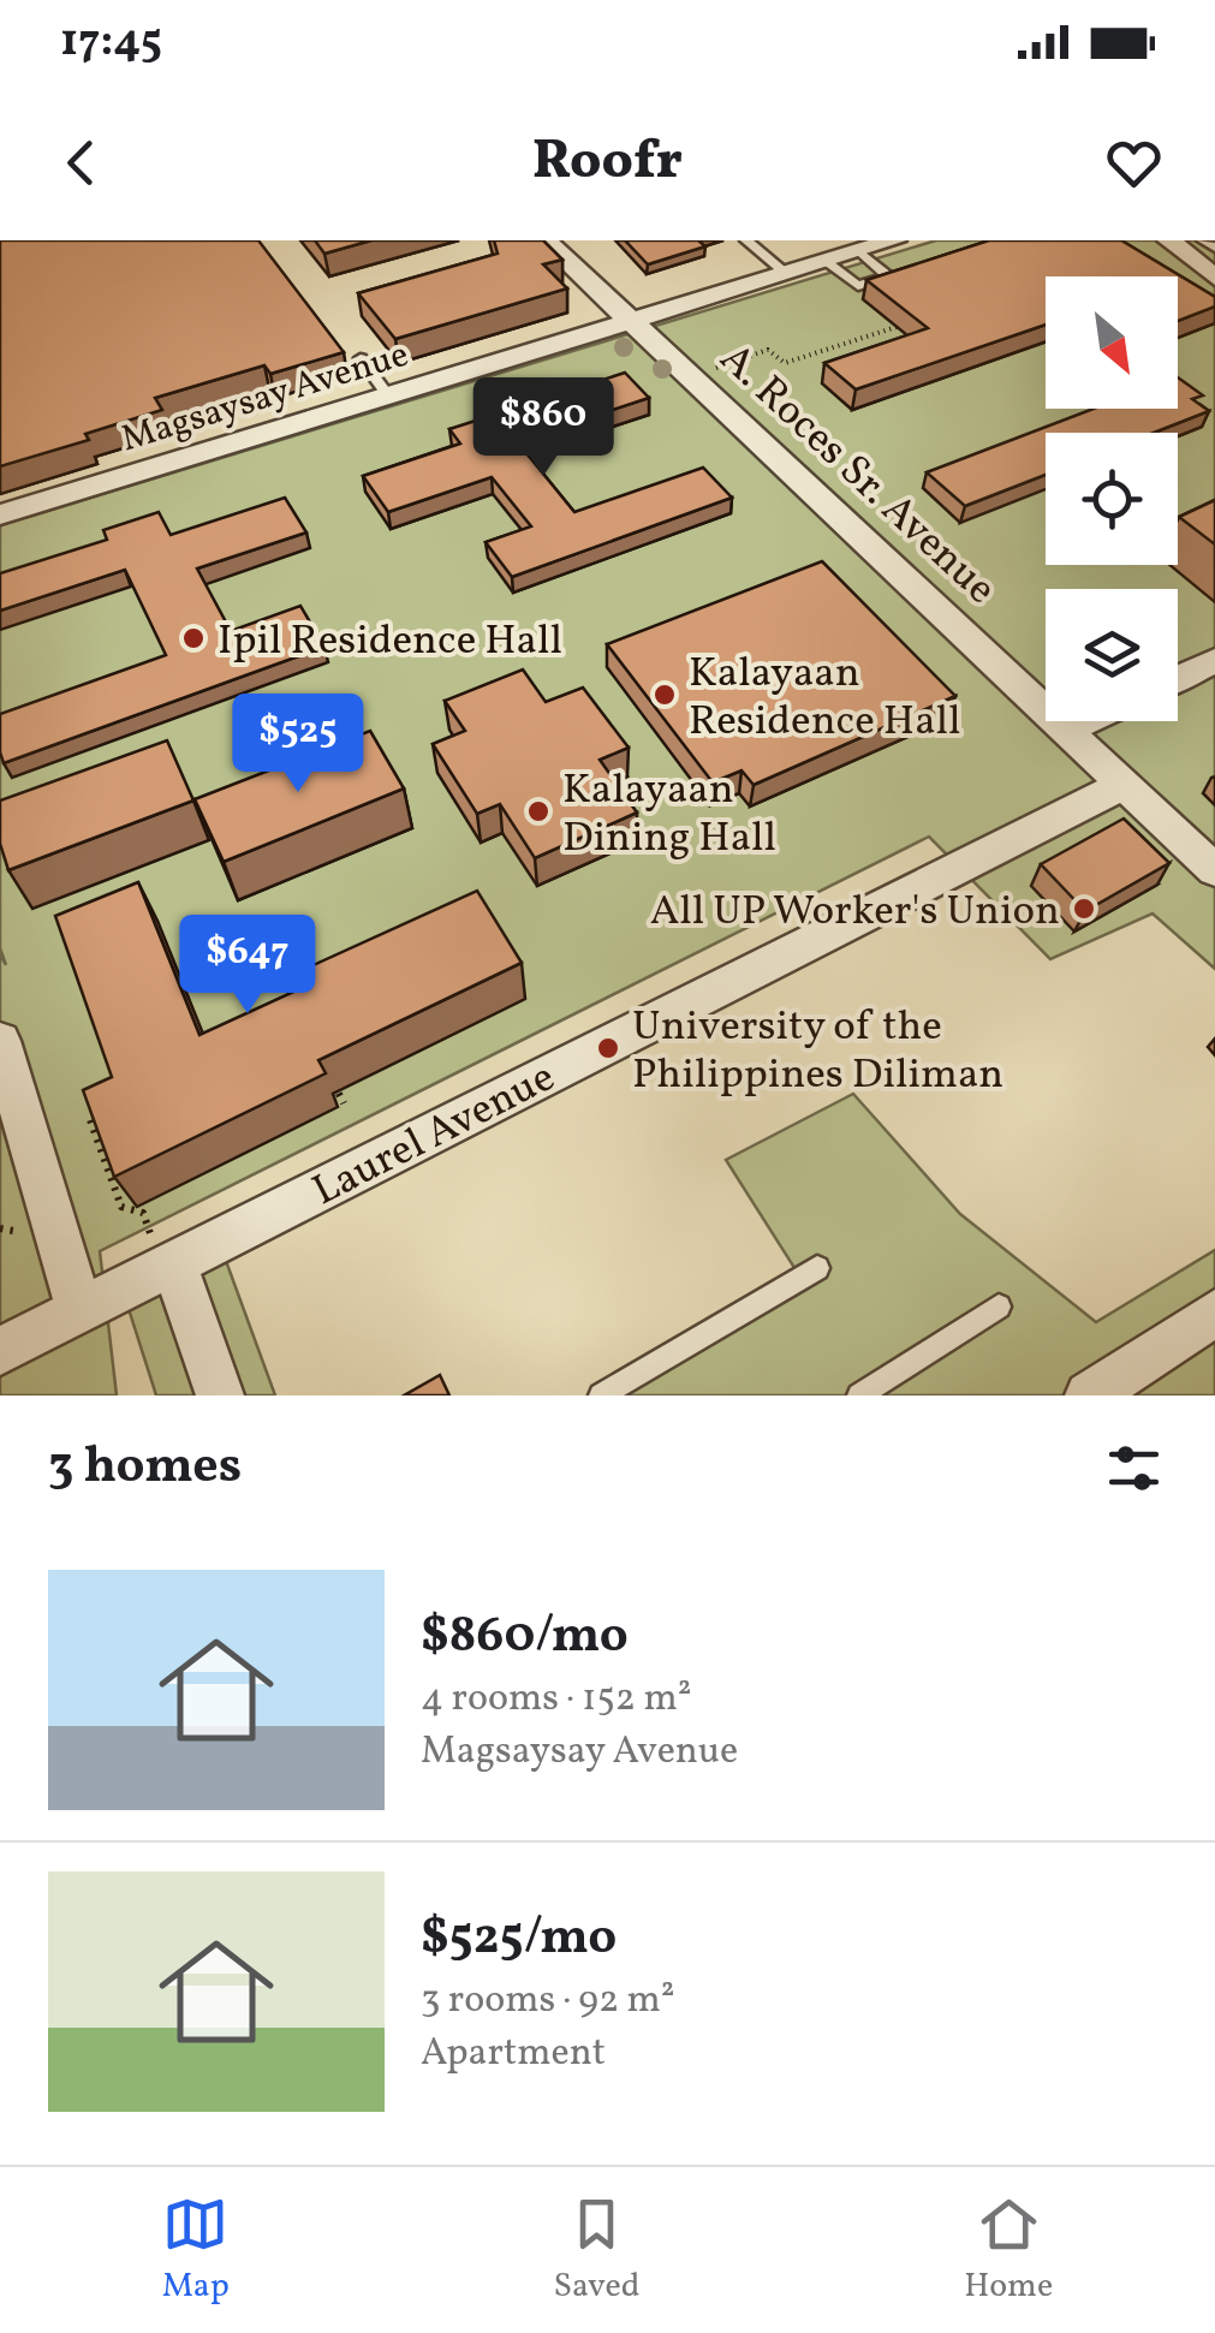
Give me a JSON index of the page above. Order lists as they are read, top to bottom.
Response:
{
  "streets": {
    "street": ["Magsaysay Avenue", "A. Roces Sr. Avenue", "Laurel Avenue"]
  },
  "crossings": [
    ["Magsaysay Avenue", "A. Roces Sr. Avenue"],
    ["A. Roces Sr. Avenue", "Laurel Avenue"]
  ],
  "places": [
    "Ipil Residence Hall",
    "Kalayaan Residence Hall",
    "Kalayaan Dining Hall",
    "All UP Worker's Union",
    "University of the Philippines Diliman"
  ],
  "north": "bottom right",
  "page": {
    "status": "17:45",
    "header": "Roofr",
    "price": ["$860", "$525", "$647"],
    "heading": "3 homes",
    "list": [
      {
        "name": "$860/mo",
        "note": "4 rooms · 152 m² · Magsaysay Avenue"
      },
      {
        "name": "$525/mo",
        "note": "3 rooms · 92 m² · Apartment"
      }
    ],
    "tabs": ["Map", "Saved", "Home"]
  }
}
